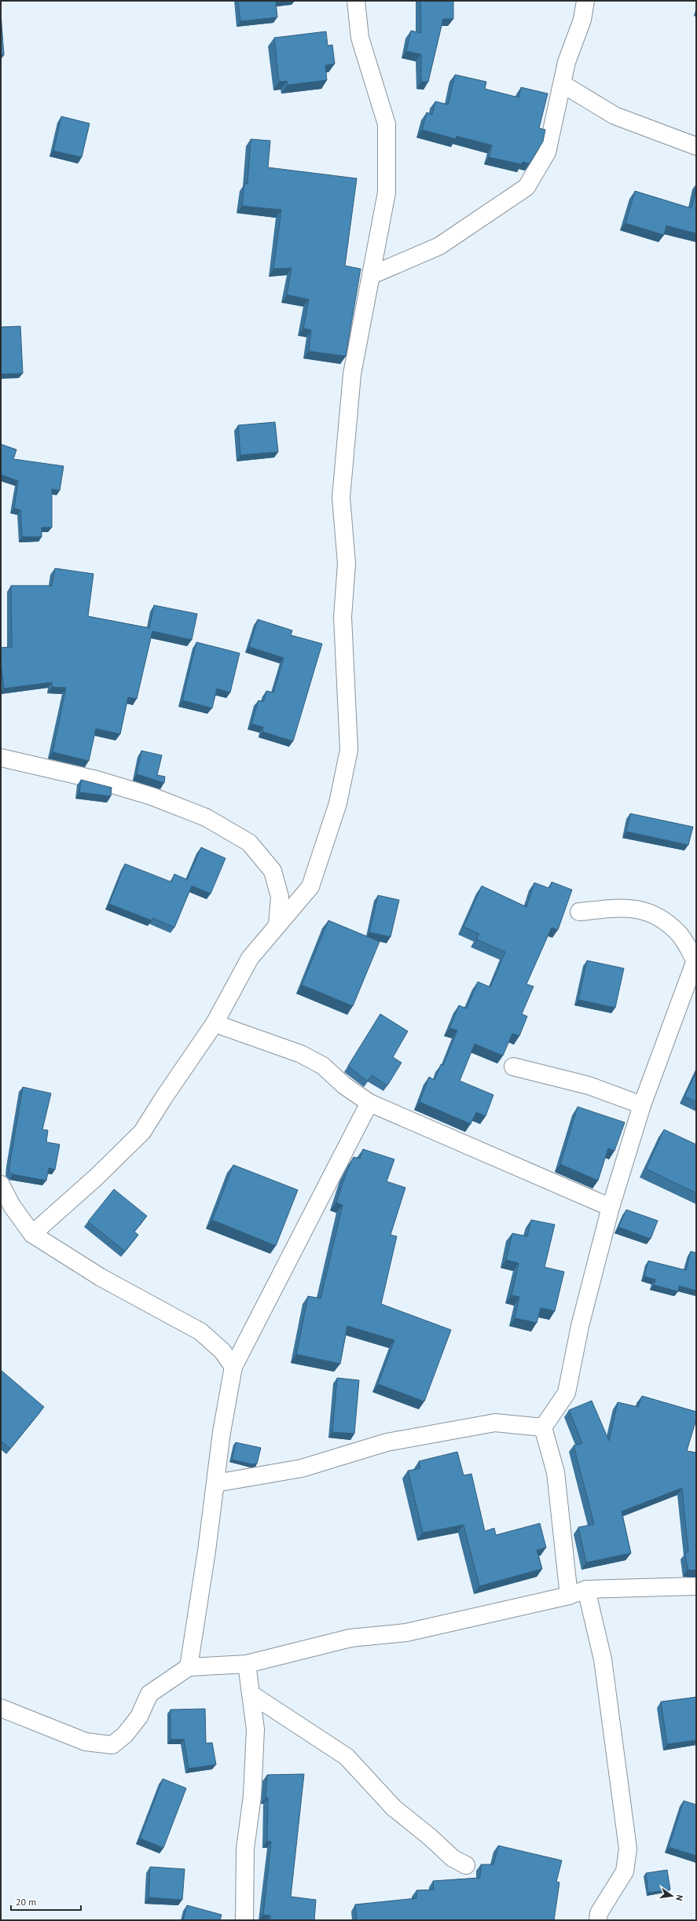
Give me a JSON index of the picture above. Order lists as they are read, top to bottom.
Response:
{
  "scale_bar": "20 m",
  "north": "right"
}
